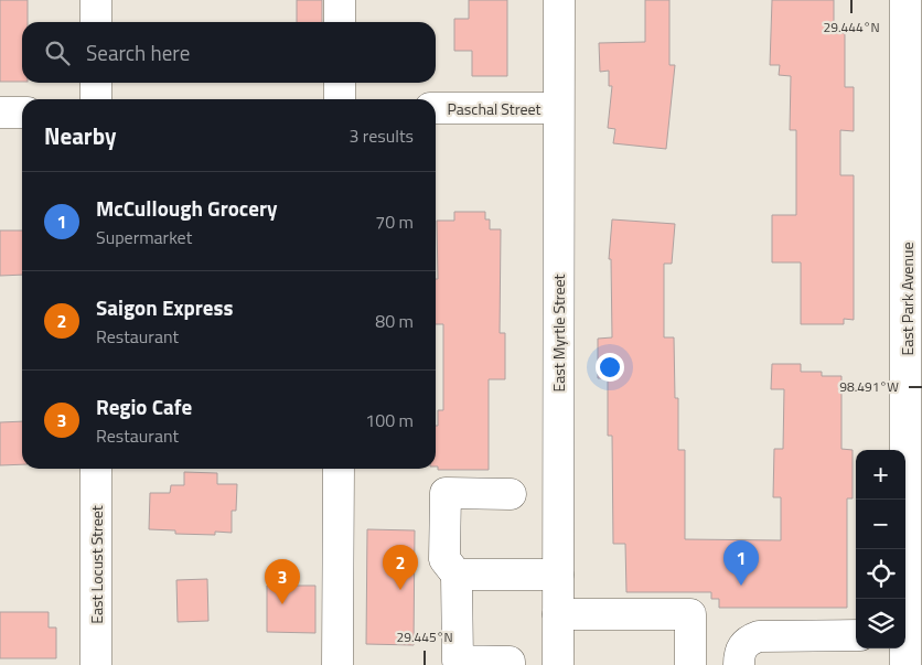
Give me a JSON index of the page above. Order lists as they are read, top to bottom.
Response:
{
  "streets": {
    "street": [
      "Paschal Street",
      "East Park Avenue",
      "East Myrtle Street",
      "East Locust Street"
    ]
  },
  "crossings": [
    ["Paschal Street", "East Myrtle Street"]
  ],
  "page": {
    "search": "Search here",
    "heading": ["Nearby", "3 results"],
    "list": [
      {
        "mark": "1",
        "name": "McCullough Grocery",
        "note": "Supermarket",
        "value": "70 m"
      },
      {
        "mark": "2",
        "name": "Saigon Express",
        "note": "Restaurant",
        "value": "80 m"
      },
      {
        "mark": "3",
        "name": "Regio Cafe",
        "note": "Restaurant",
        "value": "100 m"
      }
    ],
    "map_buttons": ["+", "−"],
    "pins": ["1", "2", "3"]
  },
  "coordinates": ["29.444°N", "98.491°W", "29.445°N"]
}
